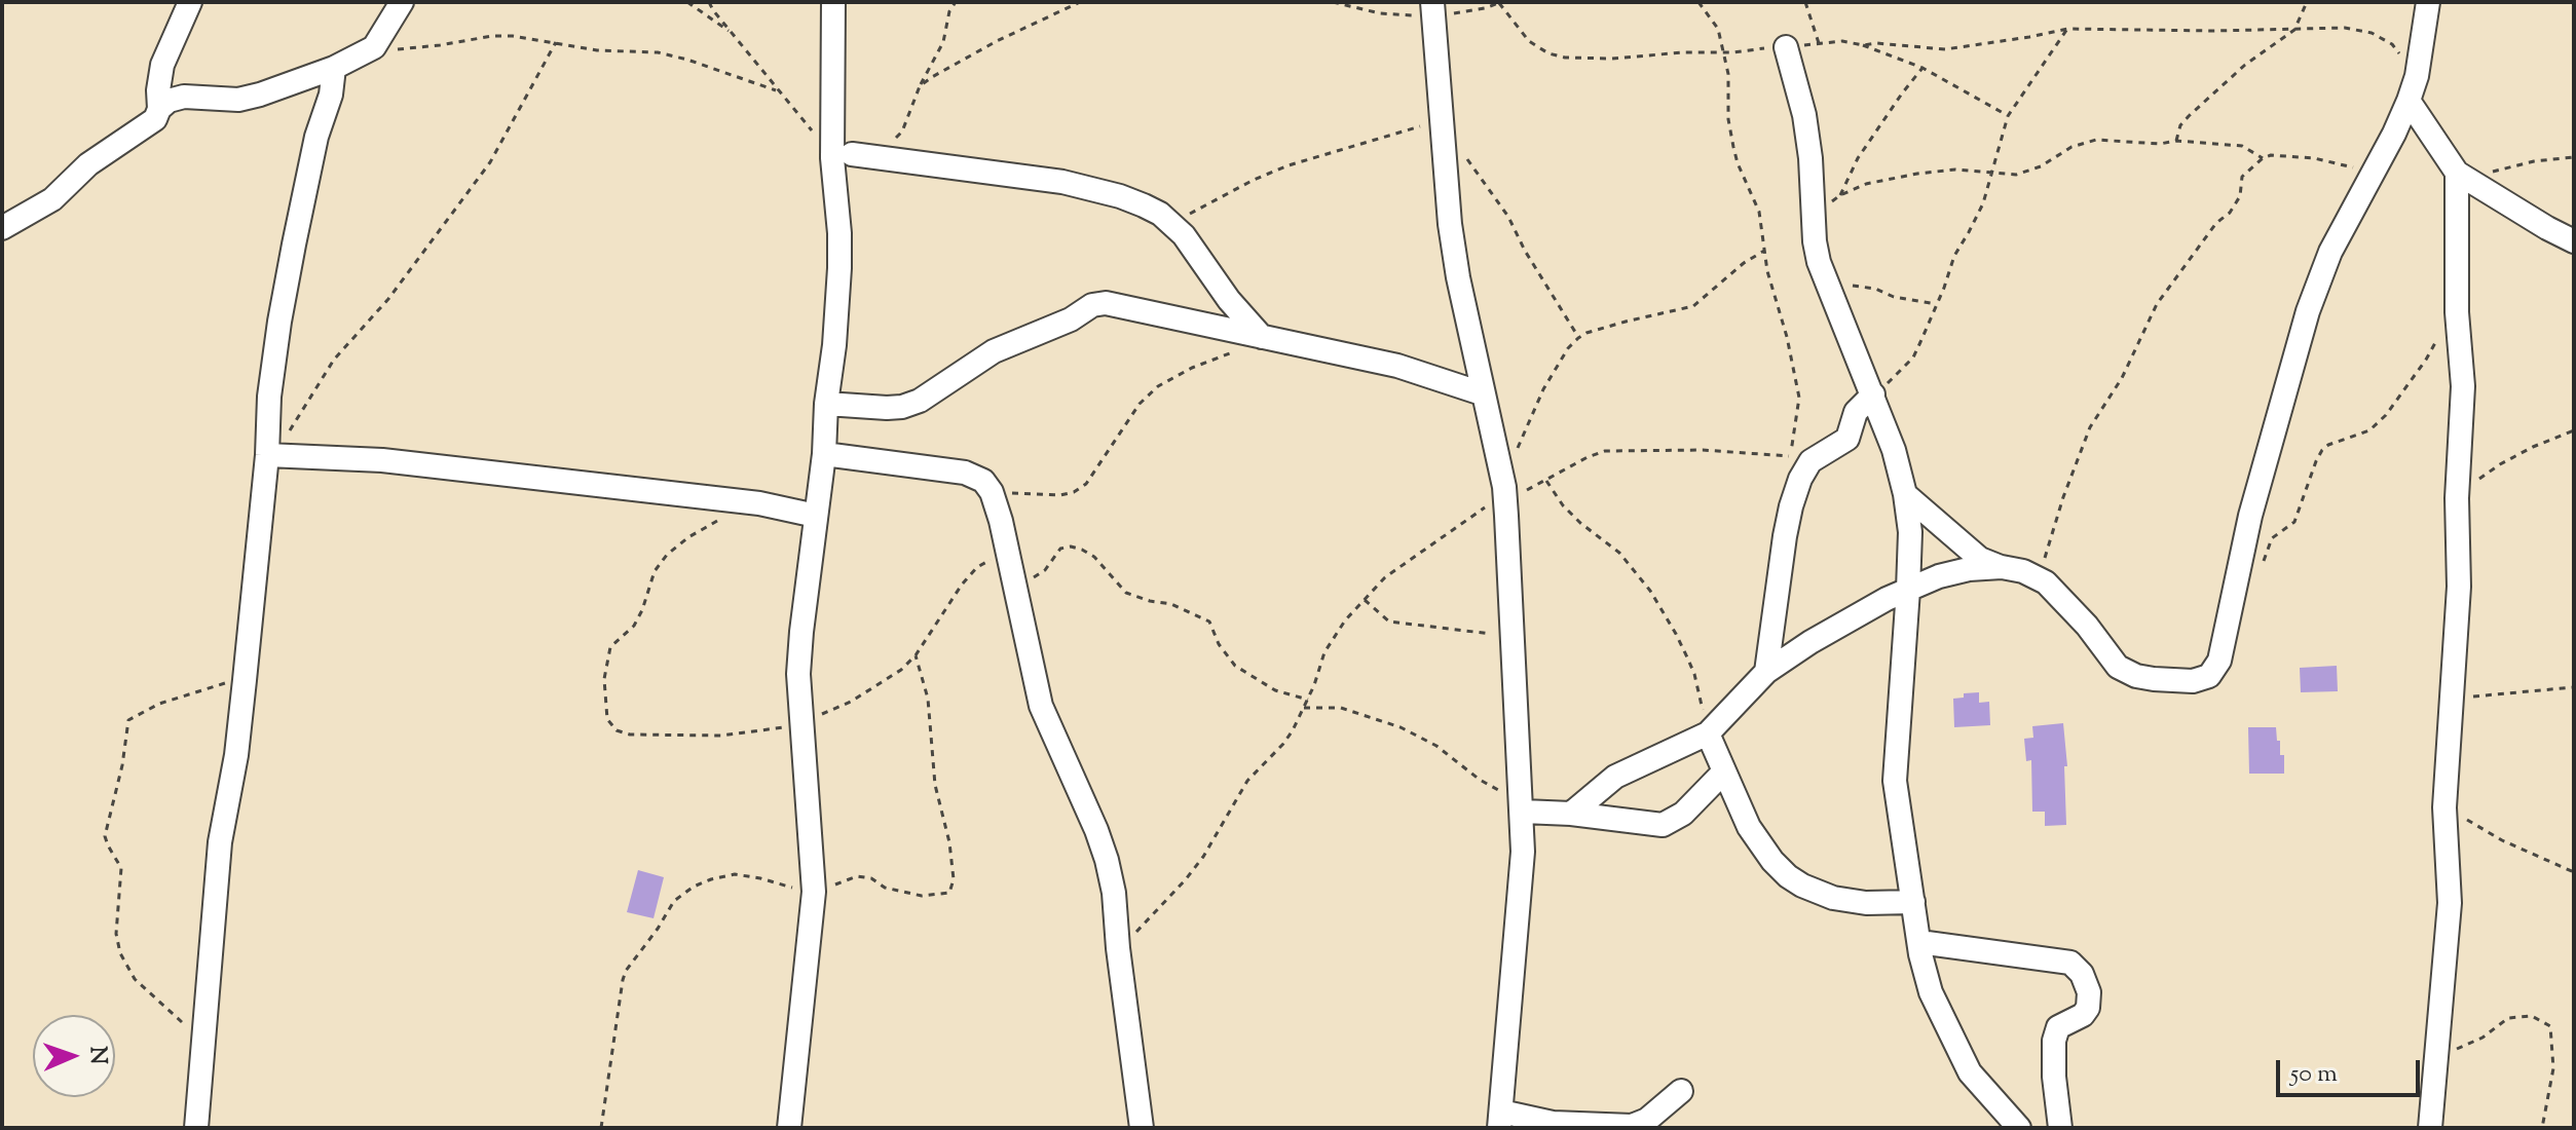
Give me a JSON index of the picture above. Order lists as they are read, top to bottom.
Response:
{
  "scale_bar": "50 m",
  "north": "right"
}
